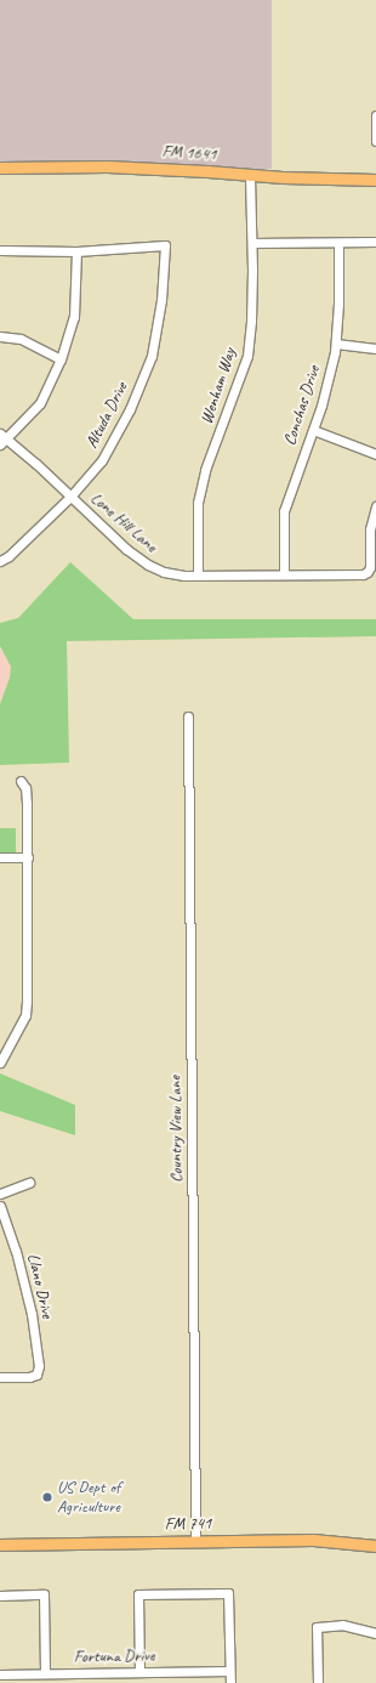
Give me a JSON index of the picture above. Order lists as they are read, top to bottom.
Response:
{
  "streets": {
    "main road": ["FM 1641", "FM 741"],
    "street": [
      "Wenham Way",
      "Conchas Drive",
      "Altuda Drive",
      "Lone Hill Lane",
      "Country View Lane",
      "Llano Drive",
      "Fortuna Drive"
    ]
  },
  "crossings": [
    ["FM 1641", "Wenham Way"],
    ["Wenham Way", "Lone Hill Lane"],
    ["Conchas Drive", "Lone Hill Lane"],
    ["Altuda Drive", "Lone Hill Lane"],
    ["Country View Lane", "FM 741"]
  ],
  "places": ["US Dept of Agriculture"]
}
